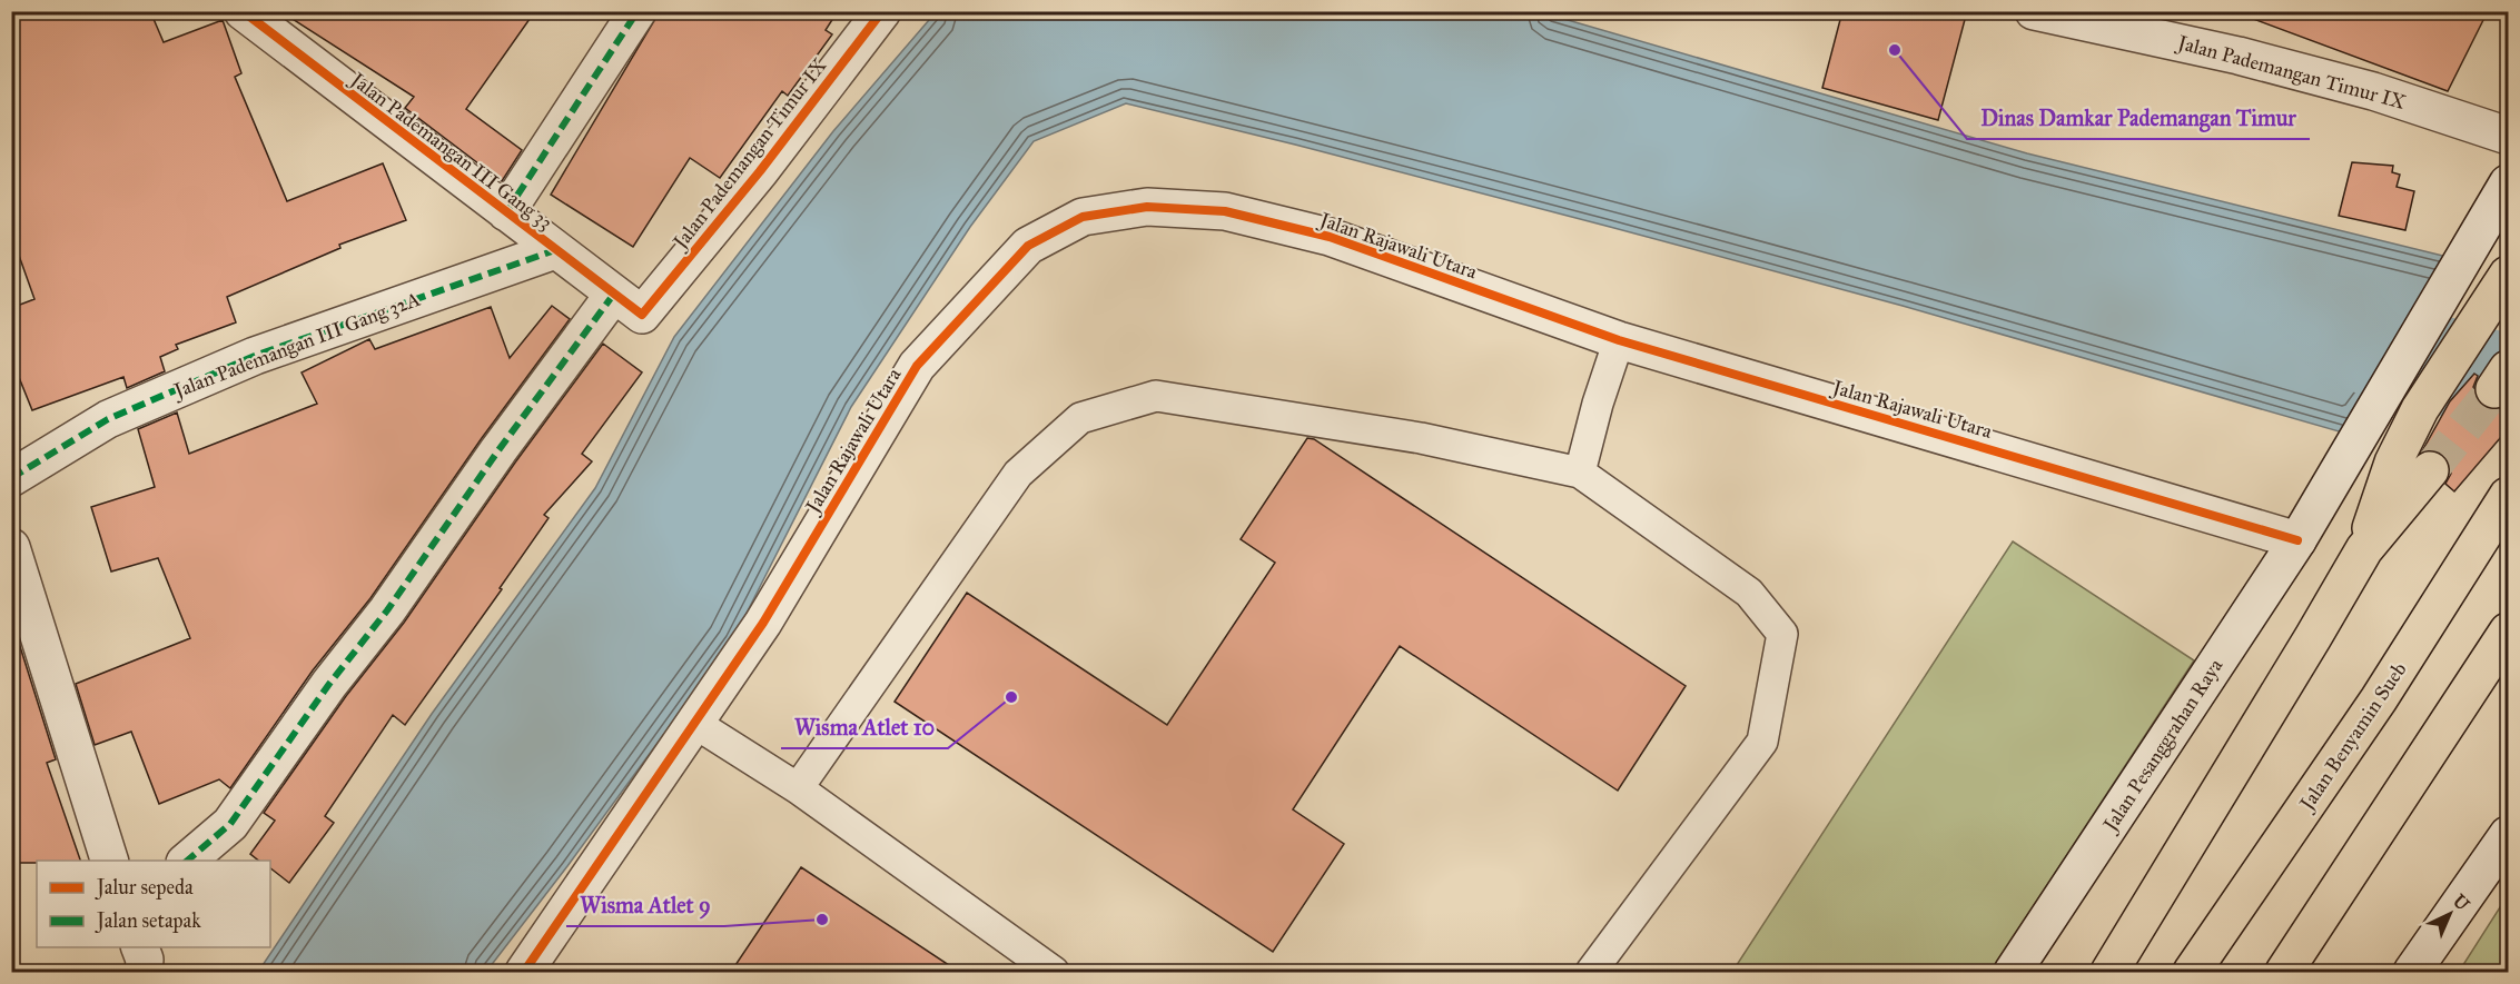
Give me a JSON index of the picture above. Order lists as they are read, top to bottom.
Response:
{
  "streets": {
    "main road": ["Jalan Benyamin Sueb"],
    "street": [
      "Jalan Pademangan Timur IX",
      "Jalan Pademangan III Gang 33",
      "Jalan Rajawali Utara",
      "Jalan Pademangan III Gang 32A",
      "Jalan Pesanggrahan Raya"
    ]
  },
  "crossings": [
    ["Jalan Pademangan Timur IX", "Jalan Pademangan III Gang 33"],
    ["Jalan Pademangan III Gang 33", "Jalan Pademangan III Gang 32A"],
    ["Jalan Rajawali Utara", "Jalan Pesanggrahan Raya"]
  ],
  "places": ["Dinas Damkar Pademangan Timur", "Wisma Atlet 10", "Wisma Atlet 9"],
  "legend": ["Jalur sepeda", "Jalan setapak"],
  "north": "top right"
}
